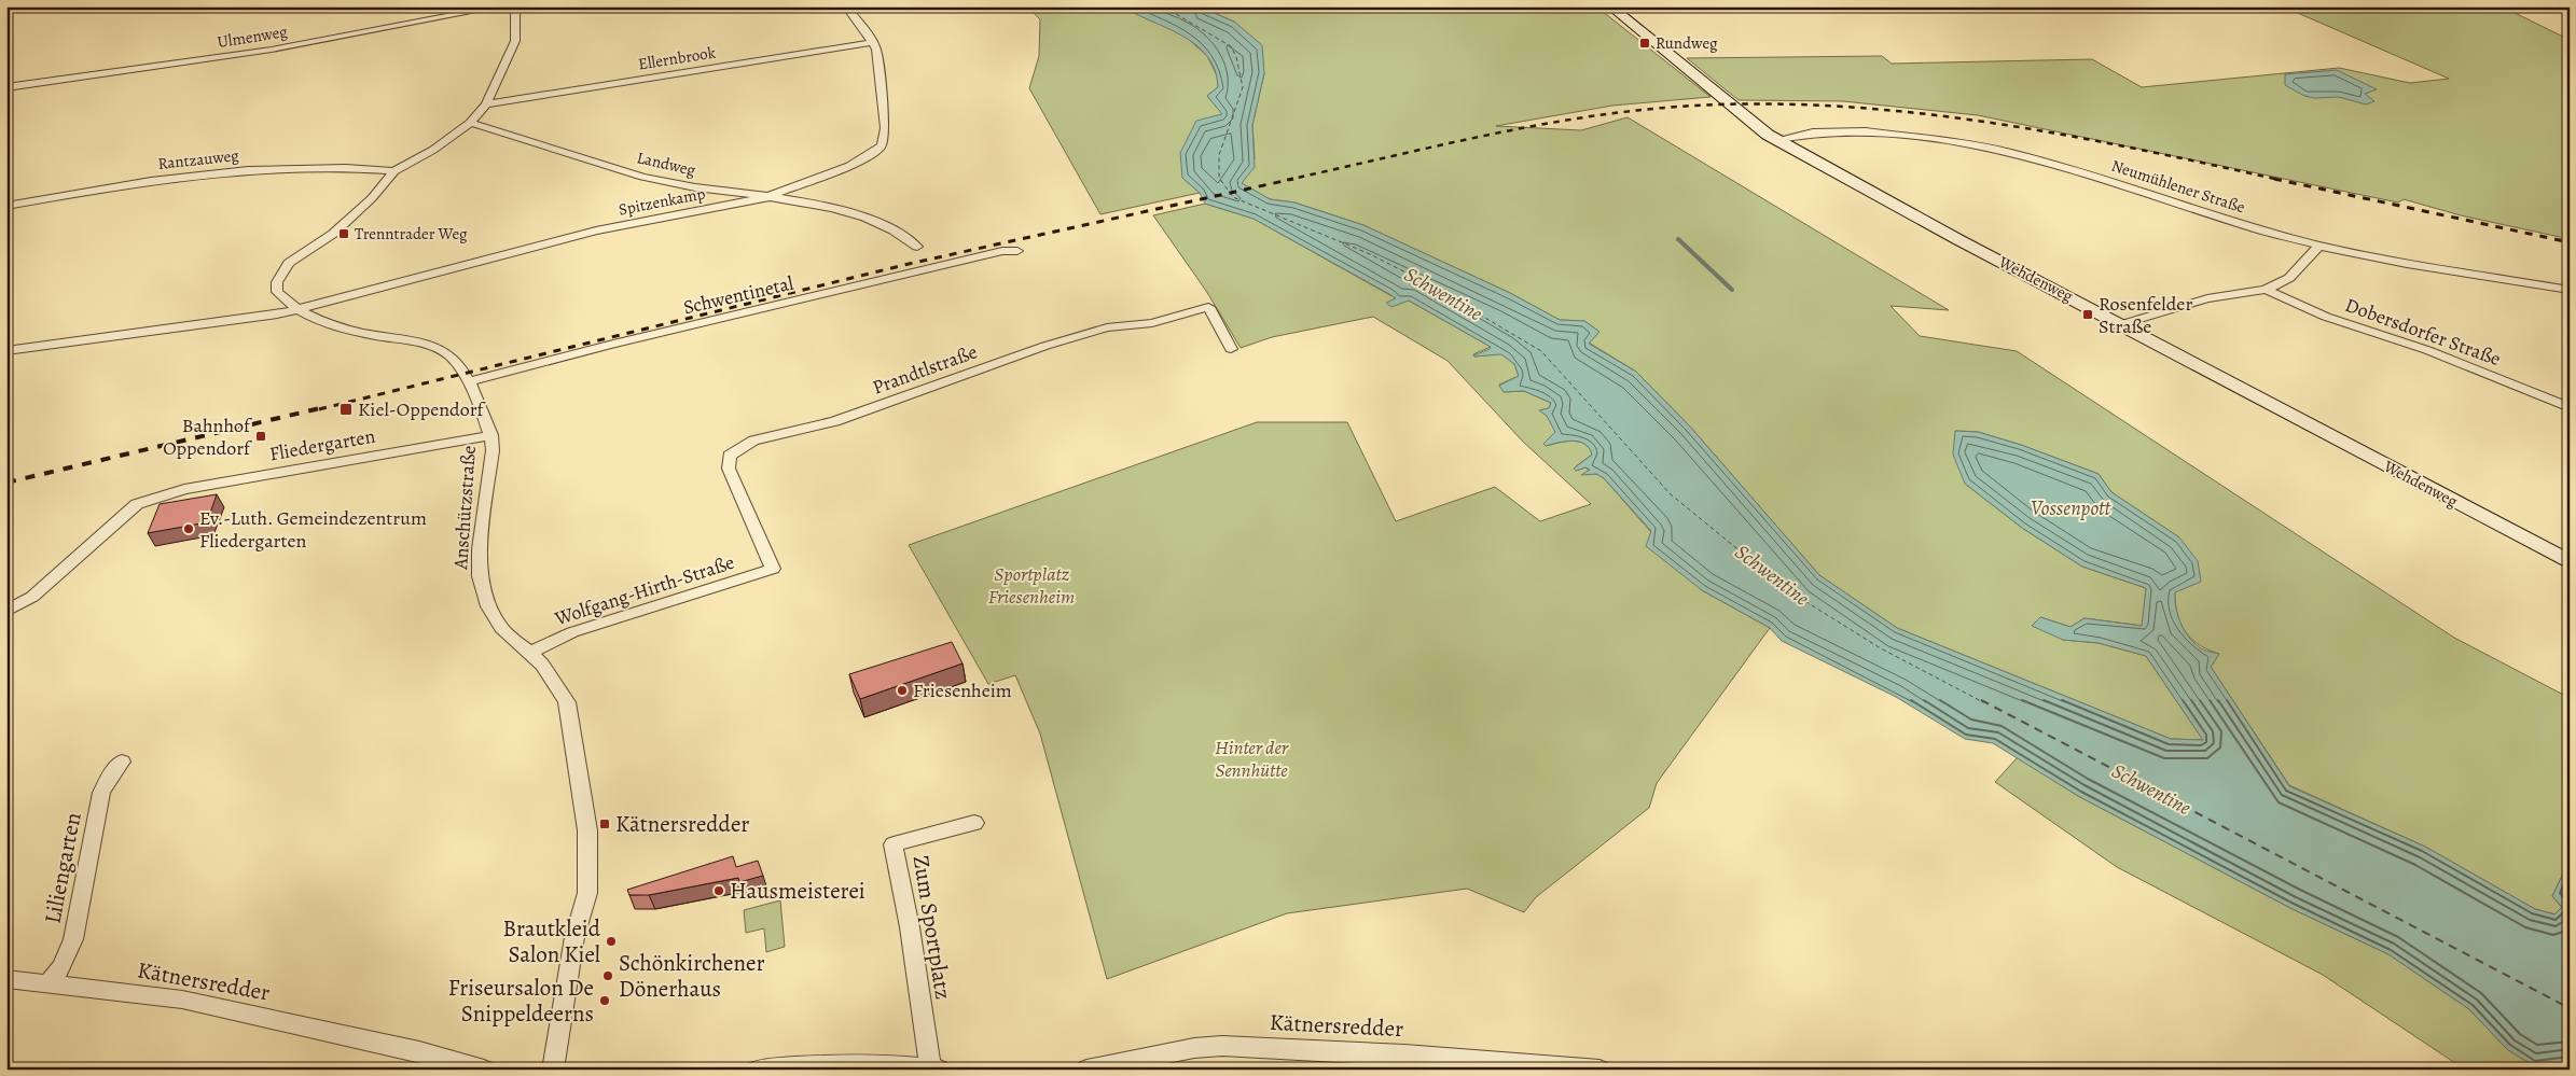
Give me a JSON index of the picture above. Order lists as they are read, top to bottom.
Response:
{
  "streets": {
    "main road": ["Wehdenweg"],
    "street": [
      "Ulmenweg",
      "Ellernbrook",
      "Rantzauweg",
      "Landweg",
      "Neumühlener Straße",
      "Spitzenkamp",
      "Schwentinetal",
      "Dobersdorfer Straße",
      "Prandtlstraße",
      "Fliedergarten",
      "Anschützstraße",
      "Wolfgang-Hirth-Straße",
      "Liliengarten",
      "Zum Sportplatz",
      "Kätnersredder"
    ]
  },
  "crossings": [
    ["Ellernbrook", "Spitzenkamp"],
    ["Landweg", "Spitzenkamp"],
    ["Neumühlener Straße", "Wehdenweg"],
    ["Prandtlstraße", "Wolfgang-Hirth-Straße"],
    ["Fliedergarten", "Anschützstraße"],
    ["Anschützstraße", "Wolfgang-Hirth-Straße"],
    ["Liliengarten", "Kätnersredder"]
  ],
  "water": ["Schwentine", "Vossenpott"],
  "parks": ["Sportplatz Friesenheim", "Hinter der Sennhütte"],
  "places": {
    "transit": [
      "Rundweg",
      "Trenntrader Weg",
      "Rosenfelder Straße",
      "Kiel-Oppendorf",
      "Bahnhof Oppendorf",
      "Kätnersredder"
    ],
    "other": [
      "Ev.-Luth. Gemeindezentrum Fliedergarten",
      "Friesenheim",
      "Hausmeisterei",
      "Brautkleid Salon Kiel",
      "Schönkirchener Dönerhaus",
      "Friseursalon De Snippeldeerns"
    ]
  }
}
